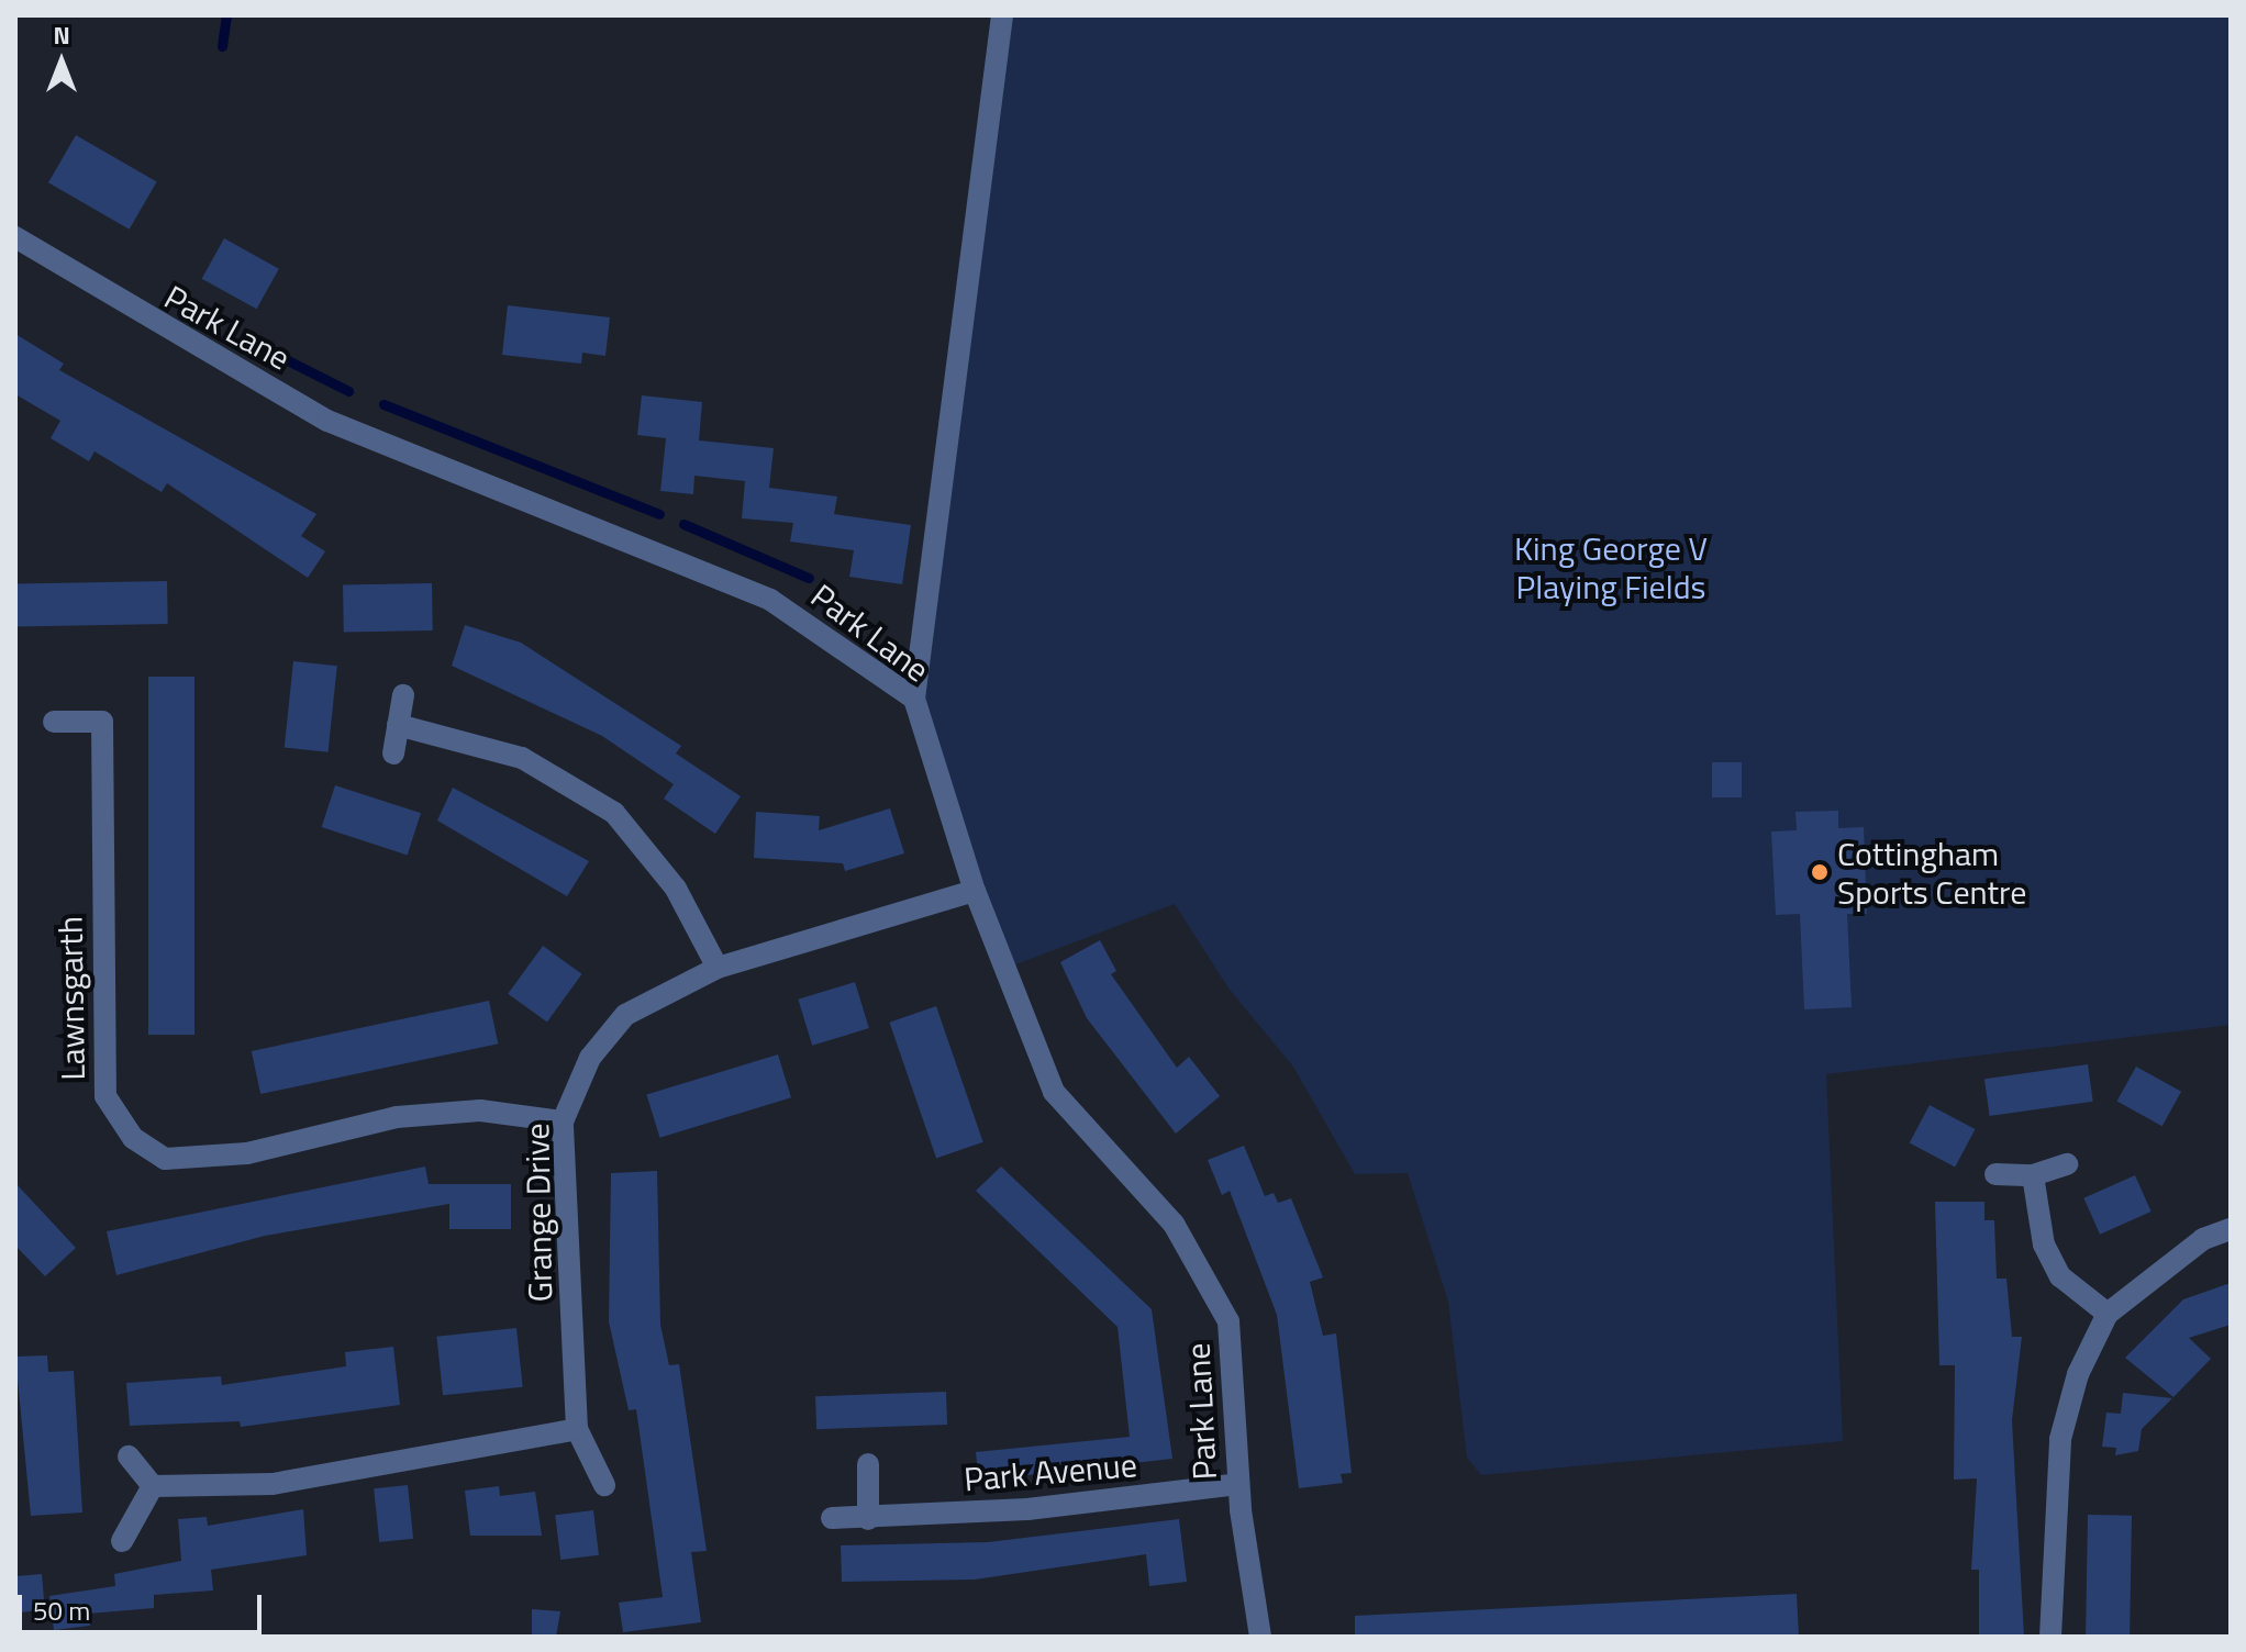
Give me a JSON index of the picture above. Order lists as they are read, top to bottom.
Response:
{
  "streets": {
    "street": [
      "Park Lane",
      "Lawnsgarth",
      "Grange Drive",
      "Park Avenue"
    ]
  },
  "crossings": [
    ["Park Lane", "Grange Drive"],
    ["Park Lane", "Park Avenue"],
    ["Lawnsgarth", "Grange Drive"]
  ],
  "parks": ["King George V Playing Fields"],
  "places": ["Cottingham Sports Centre"],
  "scale_bar": "50 m",
  "north": "top"
}
